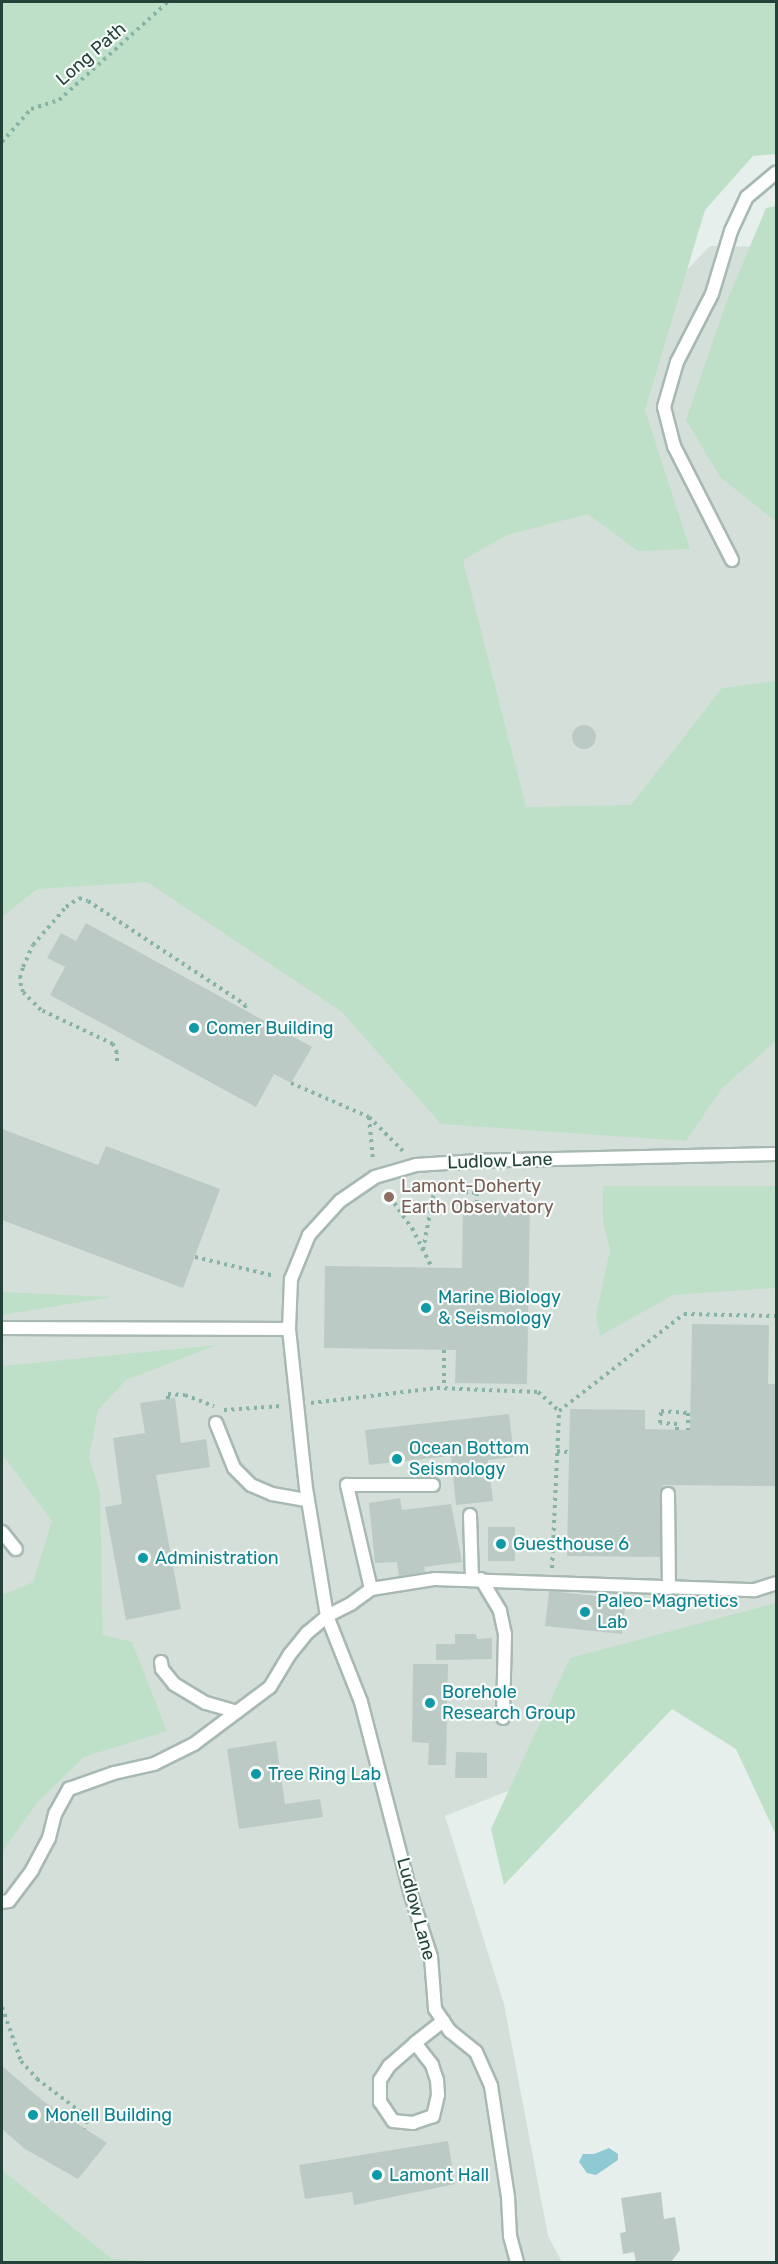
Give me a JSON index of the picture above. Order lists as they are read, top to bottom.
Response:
{
  "streets": {
    "lane": ["Ludlow Lane"],
    "path": ["Long Path"]
  },
  "places": [
    "Comer Building",
    "Lamont-Doherty Earth Observatory",
    "Marine Biology & Seismology",
    "Ocean Bottom Seismology",
    "Guesthouse 6",
    "Administration",
    "Paleo-Magnetics Lab",
    "Borehole Research Group",
    "Tree Ring Lab",
    "Monell Building",
    "Lamont Hall"
  ]
}
